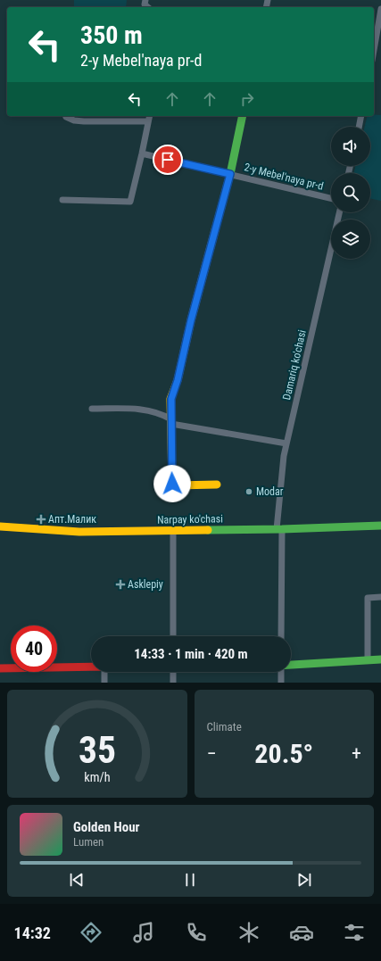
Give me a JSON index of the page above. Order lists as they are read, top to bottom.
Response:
{
  "streets": {
    "street": ["2-y Mebel'naya pr-d", "Damariq ko'chasi", "Narpay ko'chasi"]
  },
  "crossings": [
    ["Damariq ko'chasi", "Narpay ko'chasi"]
  ],
  "places": {
    "other": ["Modar"],
    "health": ["Апт.Малик", "Asklepiy"]
  },
  "page": {
    "turn": ["350 m", "2-y Mebel'naya pr-d"],
    "limit": "40",
    "trip": "14:33 · 1 min · 420 m",
    "tile": "Climate",
    "heat": ["−", "20.5°", "+"],
    "song": ["Golden Hour", "Lumen"],
    "tabs": "14:32",
    "gauge": ["35", "km/h"]
  }
}
